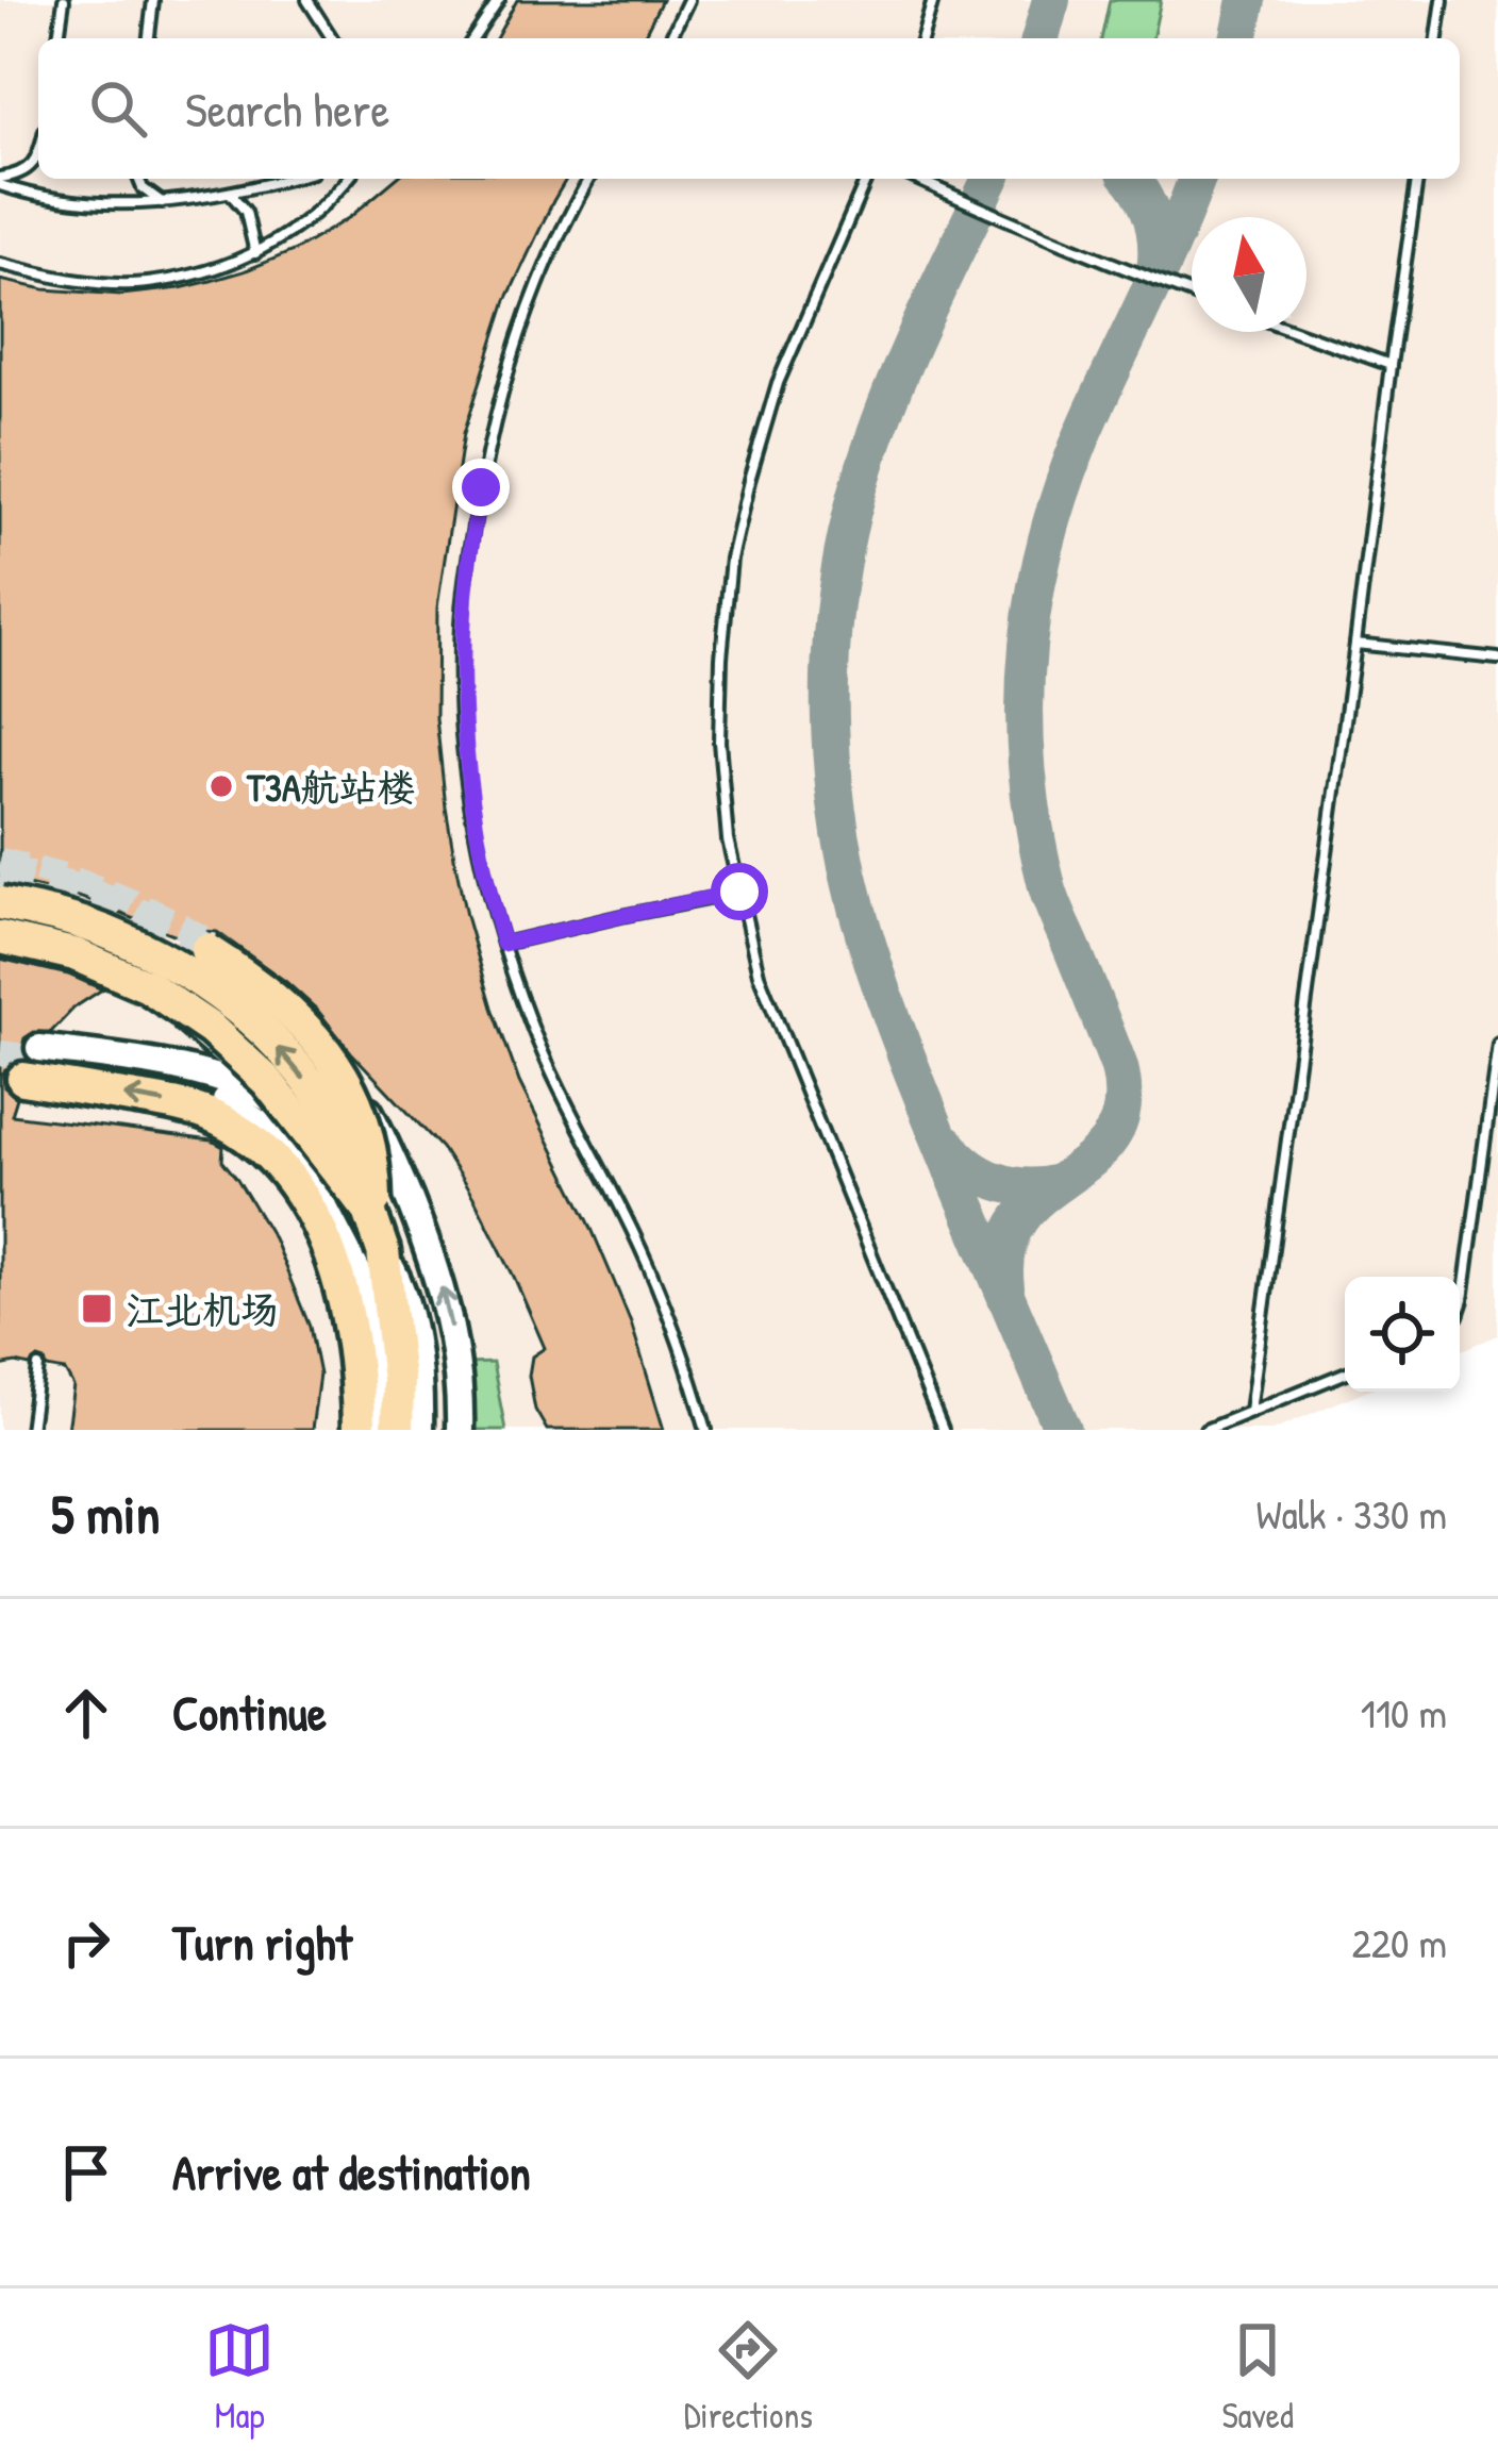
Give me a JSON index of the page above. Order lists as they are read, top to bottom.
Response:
{
  "places": {
    "other": ["T3A航站楼"],
    "transit": ["江北机场"]
  },
  "north": "top",
  "page": {
    "search": "Search here",
    "heading": ["5 min", "Walk · 330 m"],
    "list": [
      ["Continue", "110 m"],
      ["Turn right", "220 m"],
      "Arrive at destination"
    ],
    "nav": ["Map", "Directions", "Saved"]
  }
}
